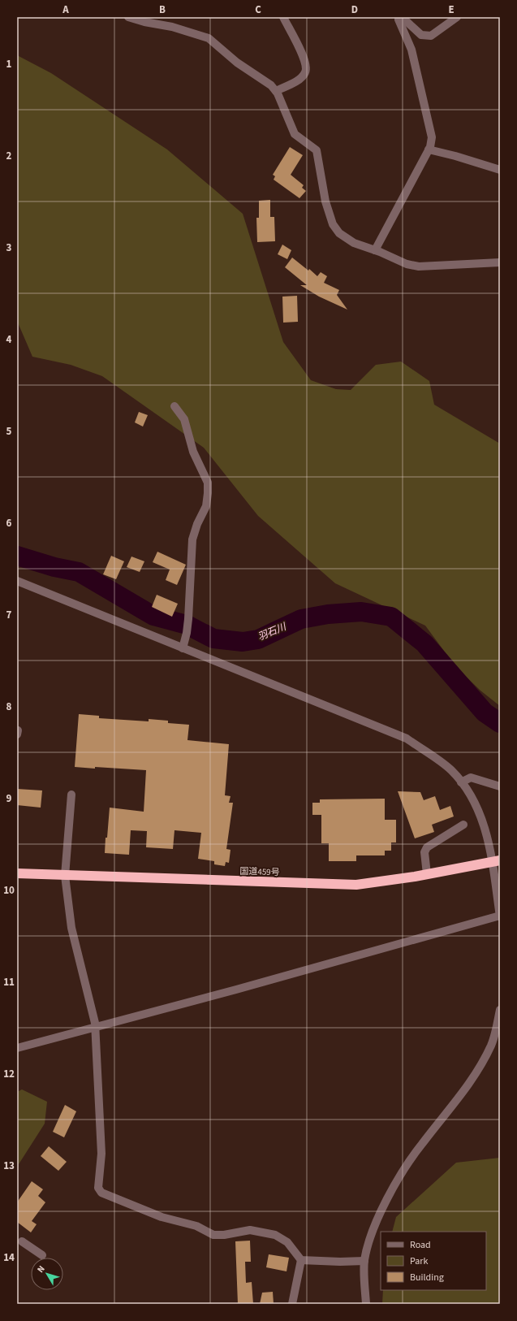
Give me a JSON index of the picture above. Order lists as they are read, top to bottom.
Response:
{
  "streets": {
    "highway": ["国道459号"]
  },
  "water": ["羽石川"],
  "legend": ["Road", "Park", "Building"],
  "north": "top left",
  "grid": {
    "columns": [
      "A",
      "B",
      "C",
      "D",
      "E"
    ],
    "rows": [
      "1",
      "2",
      "3",
      "4",
      "5",
      "6",
      "7",
      "8",
      "9",
      "10",
      "11",
      "12",
      "13",
      "14"
    ]
  }
}
